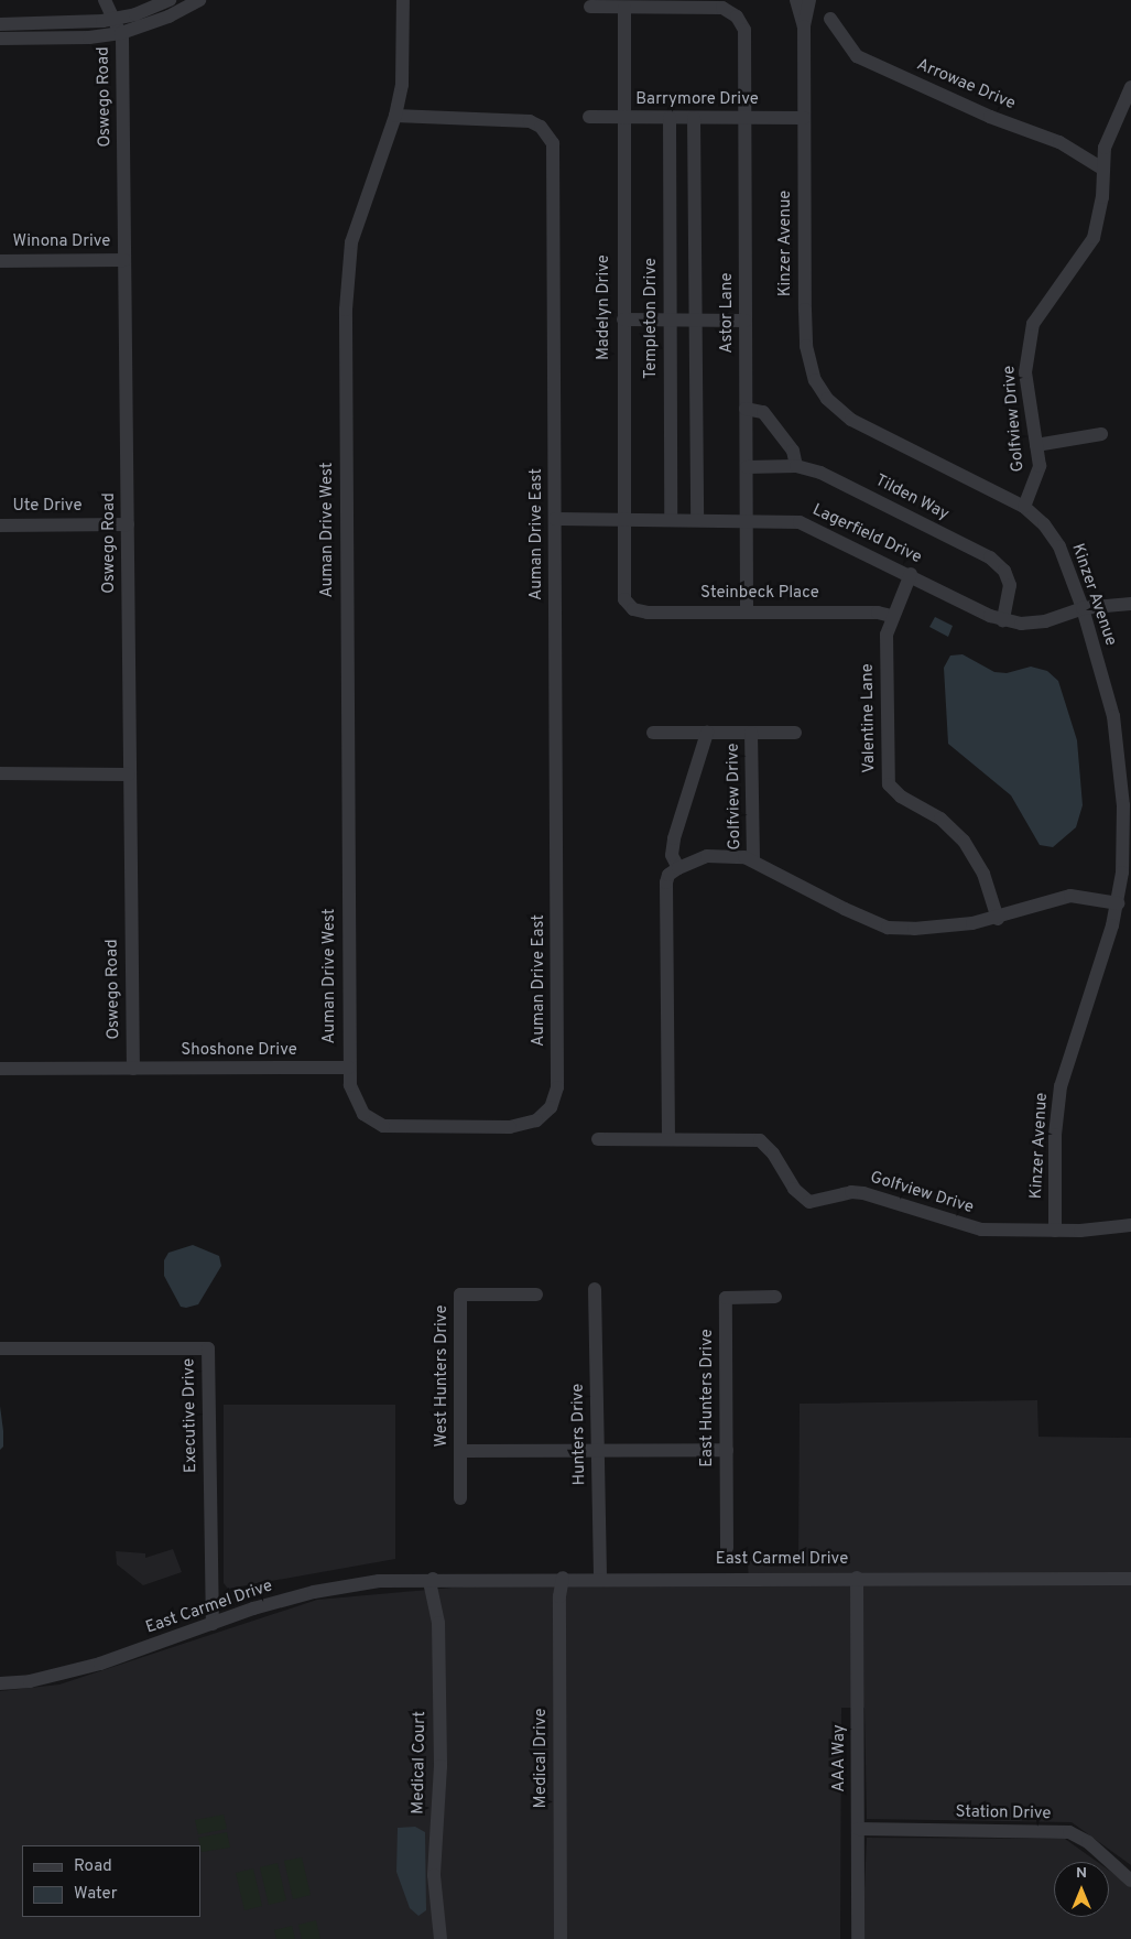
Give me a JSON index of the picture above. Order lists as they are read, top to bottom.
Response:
{
  "streets": {
    "street": [
      "Arrowae Drive",
      "Oswego Road",
      "Barrymore Drive",
      "Winona Drive",
      "Kinzer Avenue",
      "Madelyn Drive",
      "Astor Lane",
      "Templeton Drive",
      "Golfview Drive",
      "Tilden Way",
      "Ute Drive",
      "Auman Drive West",
      "Auman Drive East",
      "Lagerfield Drive",
      "Steinbeck Place",
      "Valentine Lane",
      "Shoshone Drive",
      "West Hunters Drive",
      "East Hunters Drive",
      "Executive Drive",
      "Hunters Drive",
      "East Carmel Drive",
      "Medical Drive",
      "AAA Way",
      "Medical Court",
      "Station Drive"
    ]
  },
  "crossings": [
    ["Arrowae Drive", "Golfview Drive"],
    ["Oswego Road", "Winona Drive"],
    ["Oswego Road", "Ute Drive"],
    ["Oswego Road", "Shoshone Drive"],
    ["Barrymore Drive", "Kinzer Avenue"],
    ["Barrymore Drive", "Madelyn Drive"],
    ["Barrymore Drive", "Astor Lane"],
    ["Barrymore Drive", "Templeton Drive"],
    ["Kinzer Avenue", "Golfview Drive"],
    ["Kinzer Avenue", "Lagerfield Drive"],
    ["Madelyn Drive", "Astor Lane"],
    ["Madelyn Drive", "Lagerfield Drive"],
    ["Madelyn Drive", "Steinbeck Place"],
    ["Astor Lane", "Tilden Way"],
    ["Astor Lane", "Lagerfield Drive"],
    ["Astor Lane", "Steinbeck Place"],
    ["Templeton Drive", "Lagerfield Drive"],
    ["Golfview Drive", "Valentine Lane"],
    ["Tilden Way", "Lagerfield Drive"],
    ["Auman Drive West", "Auman Drive East"],
    ["Auman Drive West", "Shoshone Drive"],
    ["Auman Drive East", "Lagerfield Drive"],
    ["Auman Drive East", "Shoshone Drive"],
    ["Lagerfield Drive", "Valentine Lane"],
    ["Steinbeck Place", "Valentine Lane"],
    ["Executive Drive", "East Carmel Drive"],
    ["Hunters Drive", "East Carmel Drive"],
    ["East Carmel Drive", "Medical Drive"],
    ["East Carmel Drive", "AAA Way"],
    ["East Carmel Drive", "Medical Court"],
    ["AAA Way", "Station Drive"]
  ],
  "legend": ["Road", "Water"],
  "north": "top"
}
